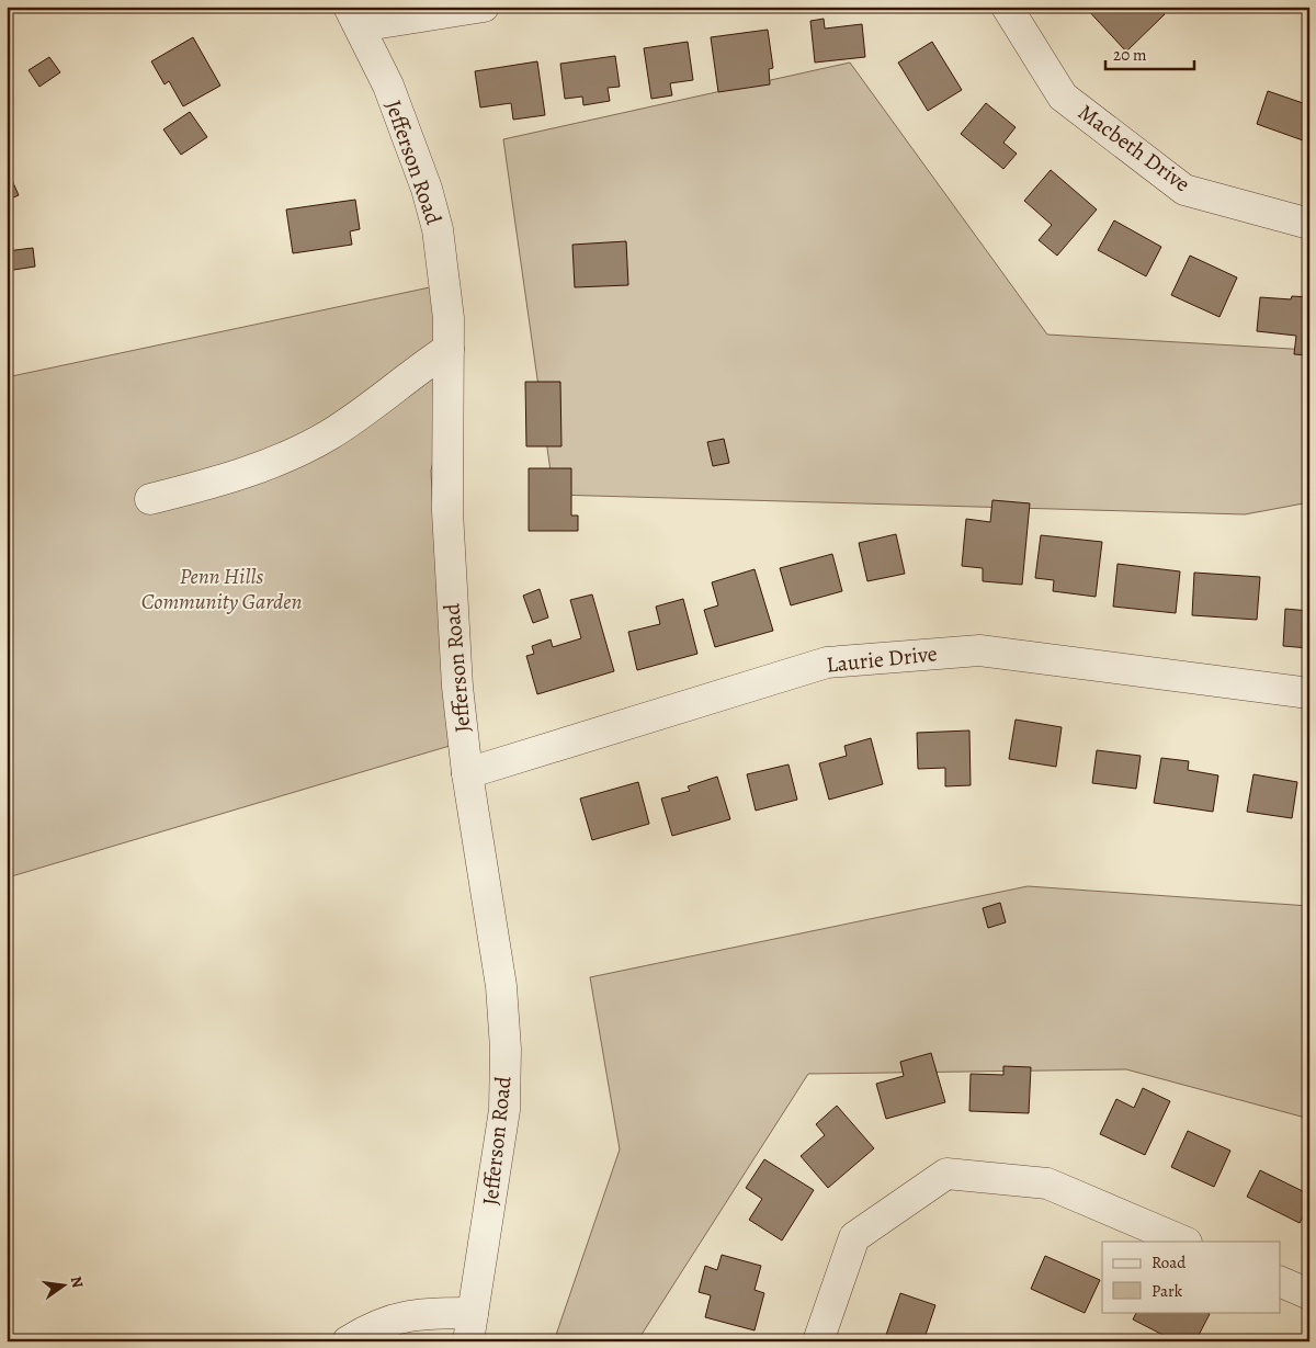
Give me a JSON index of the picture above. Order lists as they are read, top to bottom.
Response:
{
  "streets": {
    "street": ["Macbeth Drive", "Jefferson Road", "Laurie Drive"]
  },
  "crossings": [
    ["Jefferson Road", "Laurie Drive"]
  ],
  "parks": ["Penn Hills Community Garden"],
  "legend": ["Road", "Park"],
  "scale_bar": "20 m",
  "north": "right"
}
